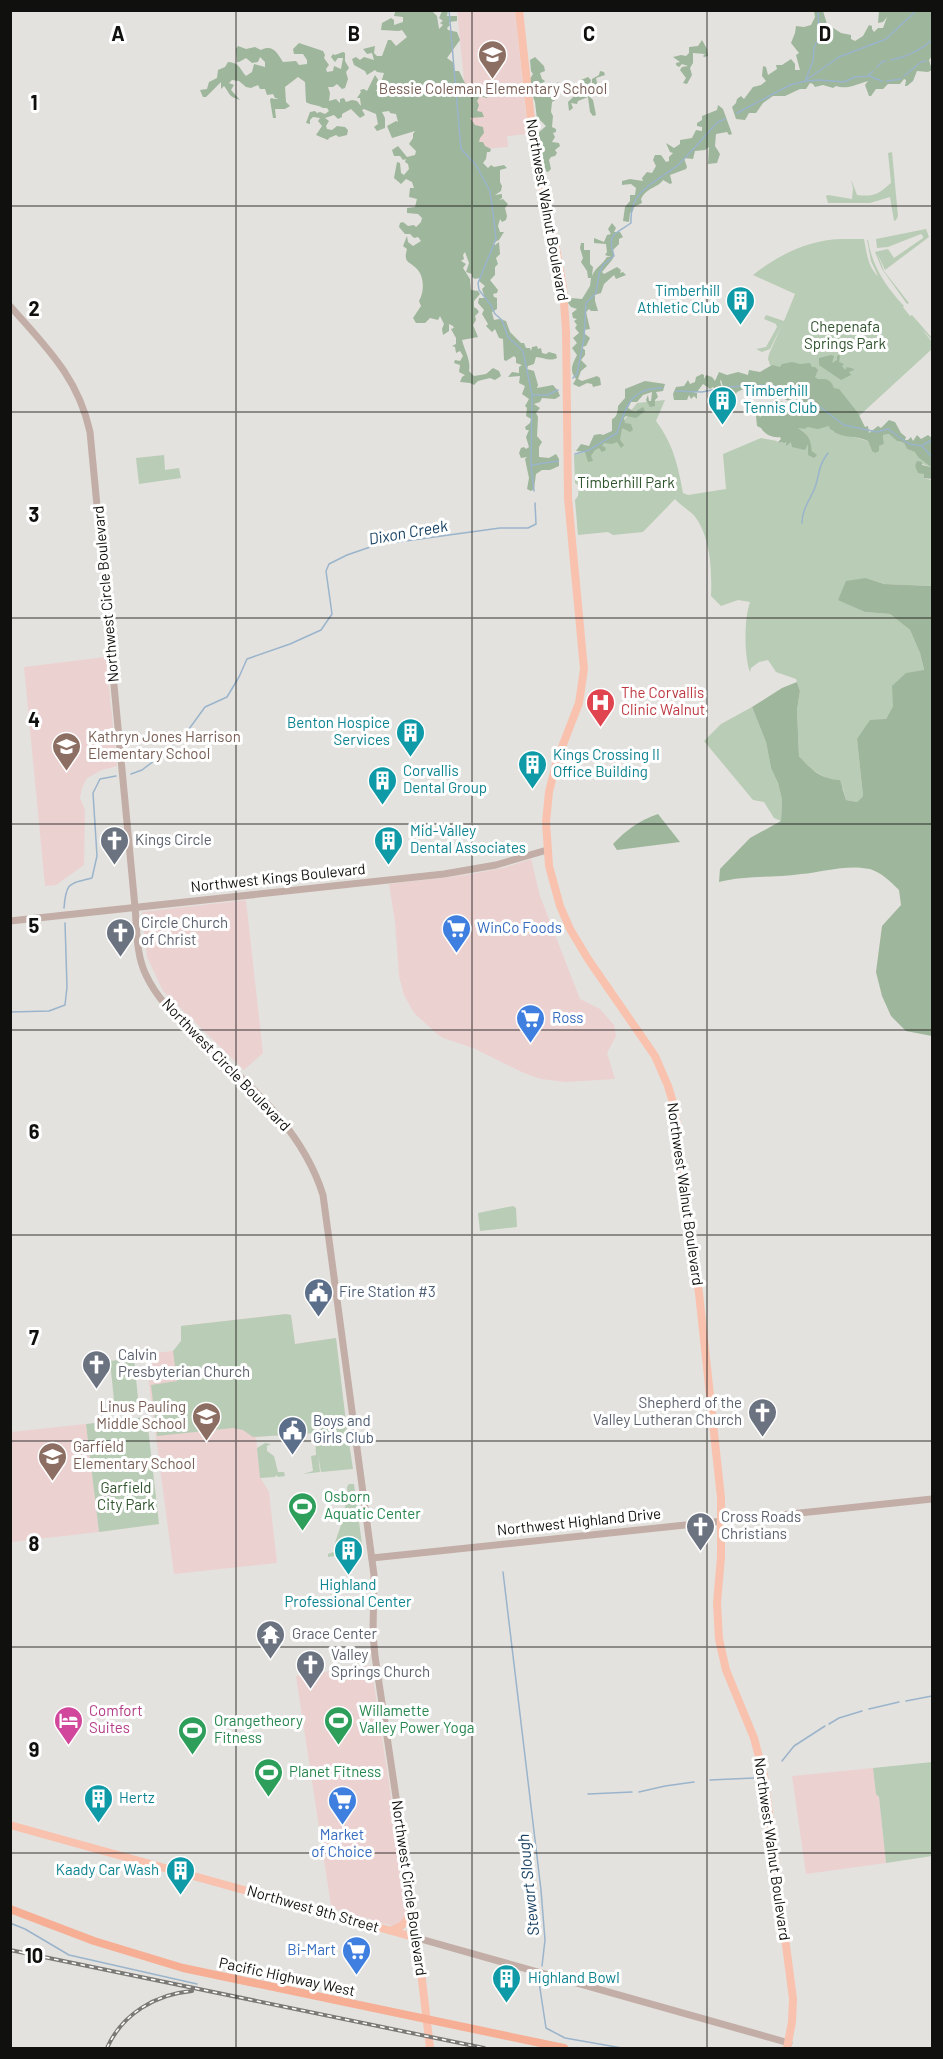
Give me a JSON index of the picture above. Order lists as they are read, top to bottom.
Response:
{
  "streets": {
    "highway": ["Pacific Highway West"],
    "main road": [
      "Northwest Walnut Boulevard",
      "Northwest Circle Boulevard",
      "Northwest Kings Boulevard",
      "Northwest Highland Drive",
      "Northwest 9th Street"
    ]
  },
  "crossings": [
    ["Northwest Walnut Boulevard", "Northwest Kings Boulevard"],
    ["Northwest Walnut Boulevard", "Northwest Highland Drive"],
    ["Northwest Walnut Boulevard", "Northwest 9th Street"],
    ["Northwest Circle Boulevard", "Northwest Kings Boulevard"],
    ["Northwest Circle Boulevard", "Northwest Highland Drive"],
    ["Northwest Circle Boulevard", "Northwest 9th Street"],
    ["Northwest Circle Boulevard", "Pacific Highway West"]
  ],
  "water": ["Dixon Creek", "Stewart Slough"],
  "parks": ["Chepenafa Springs Park", "Timberhill Park", "Garfield City Park"],
  "places": {
    "school or university": [
      "Bessie Coleman Elementary School",
      "Kathryn Jones Harrison Elementary School",
      "Linus Pauling Middle School",
      "Garfield Elementary School"
    ],
    "building": [
      "Timberhill Athletic Club",
      "Timberhill Tennis Club",
      "Benton Hospice Services",
      "Kings Crossing II Office Building",
      "Corvallis Dental Group",
      "Mid-Valley Dental Associates",
      "Highland Professional Center",
      "Hertz",
      "Kaady Car Wash",
      "Highland Bowl"
    ],
    "hospital": ["The Corvallis Clinic Walnut"],
    "church": [
      "Kings Circle",
      "Circle Church of Christ",
      "Calvin Presbyterian Church",
      "Shepherd of the Valley Lutheran Church",
      "Cross Roads Christians",
      "Valley Springs Church"
    ],
    "supermarket": [
      "WinCo Foods",
      "Ross",
      "Market of Choice",
      "Bi-Mart"
    ],
    "public building": ["Fire Station #3", "Boys and Girls Club"],
    "sports": [
      "Osborn Aquatic Center",
      "Willamette Valley Power Yoga",
      "Orangetheory Fitness",
      "Planet Fitness"
    ],
    "temple": ["Grace Center"],
    "hotel": ["Comfort Suites"]
  },
  "grid": {
    "columns": [
      "A",
      "B",
      "C",
      "D"
    ],
    "rows": [
      "1",
      "2",
      "3",
      "4",
      "5",
      "6",
      "7",
      "8",
      "9",
      "10"
    ]
  }
}
